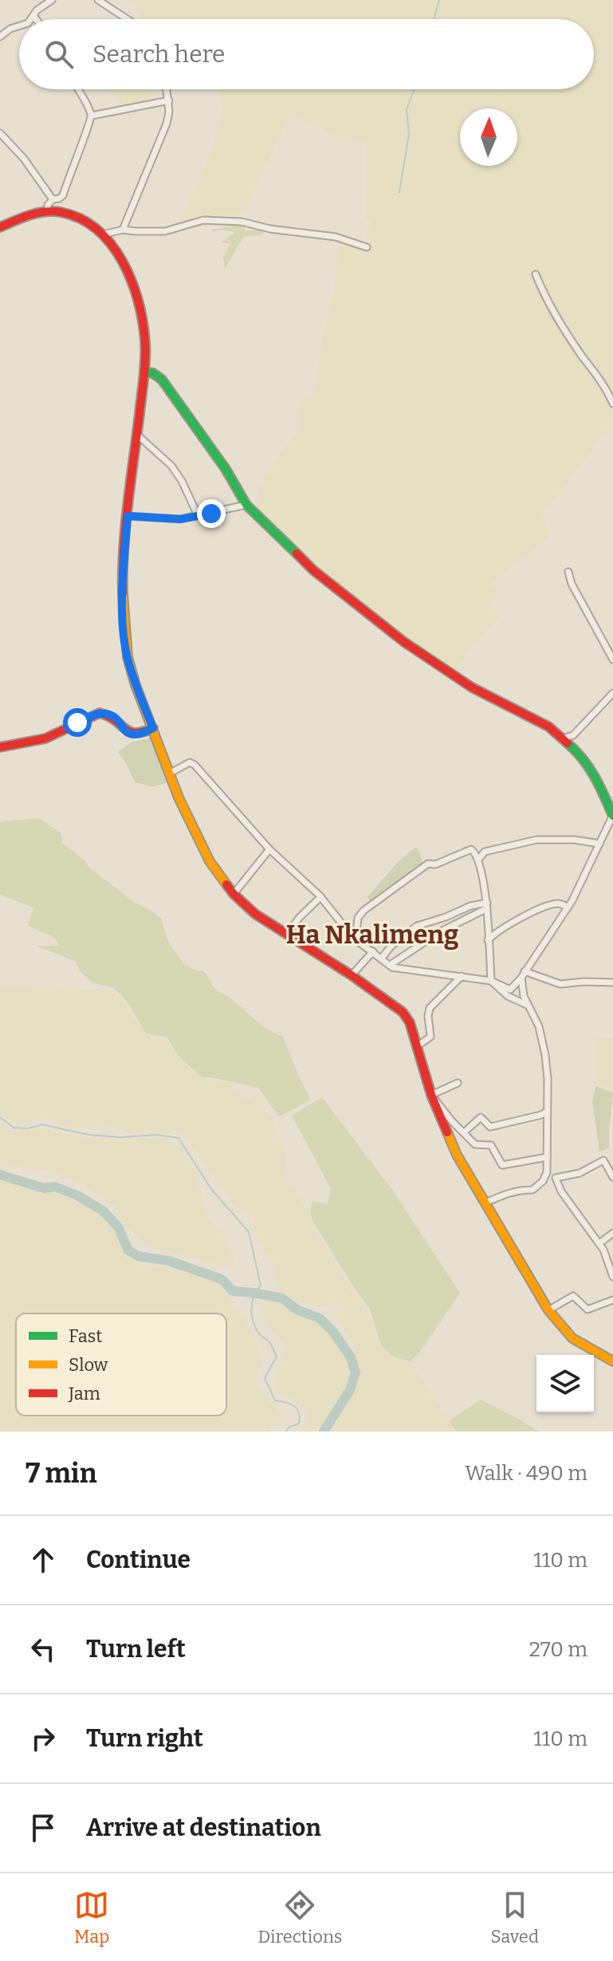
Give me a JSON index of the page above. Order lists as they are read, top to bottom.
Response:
{
  "districts": ["Ha Nkalimeng"],
  "legend": ["Fast", "Slow", "Jam"],
  "north": "top",
  "page": {
    "search": "Search here",
    "heading": ["7 min", "Walk · 490 m"],
    "list": [
      ["Continue", "110 m"],
      ["Turn left", "270 m"],
      ["Turn right", "110 m"],
      "Arrive at destination"
    ],
    "nav": ["Map", "Directions", "Saved"]
  }
}
